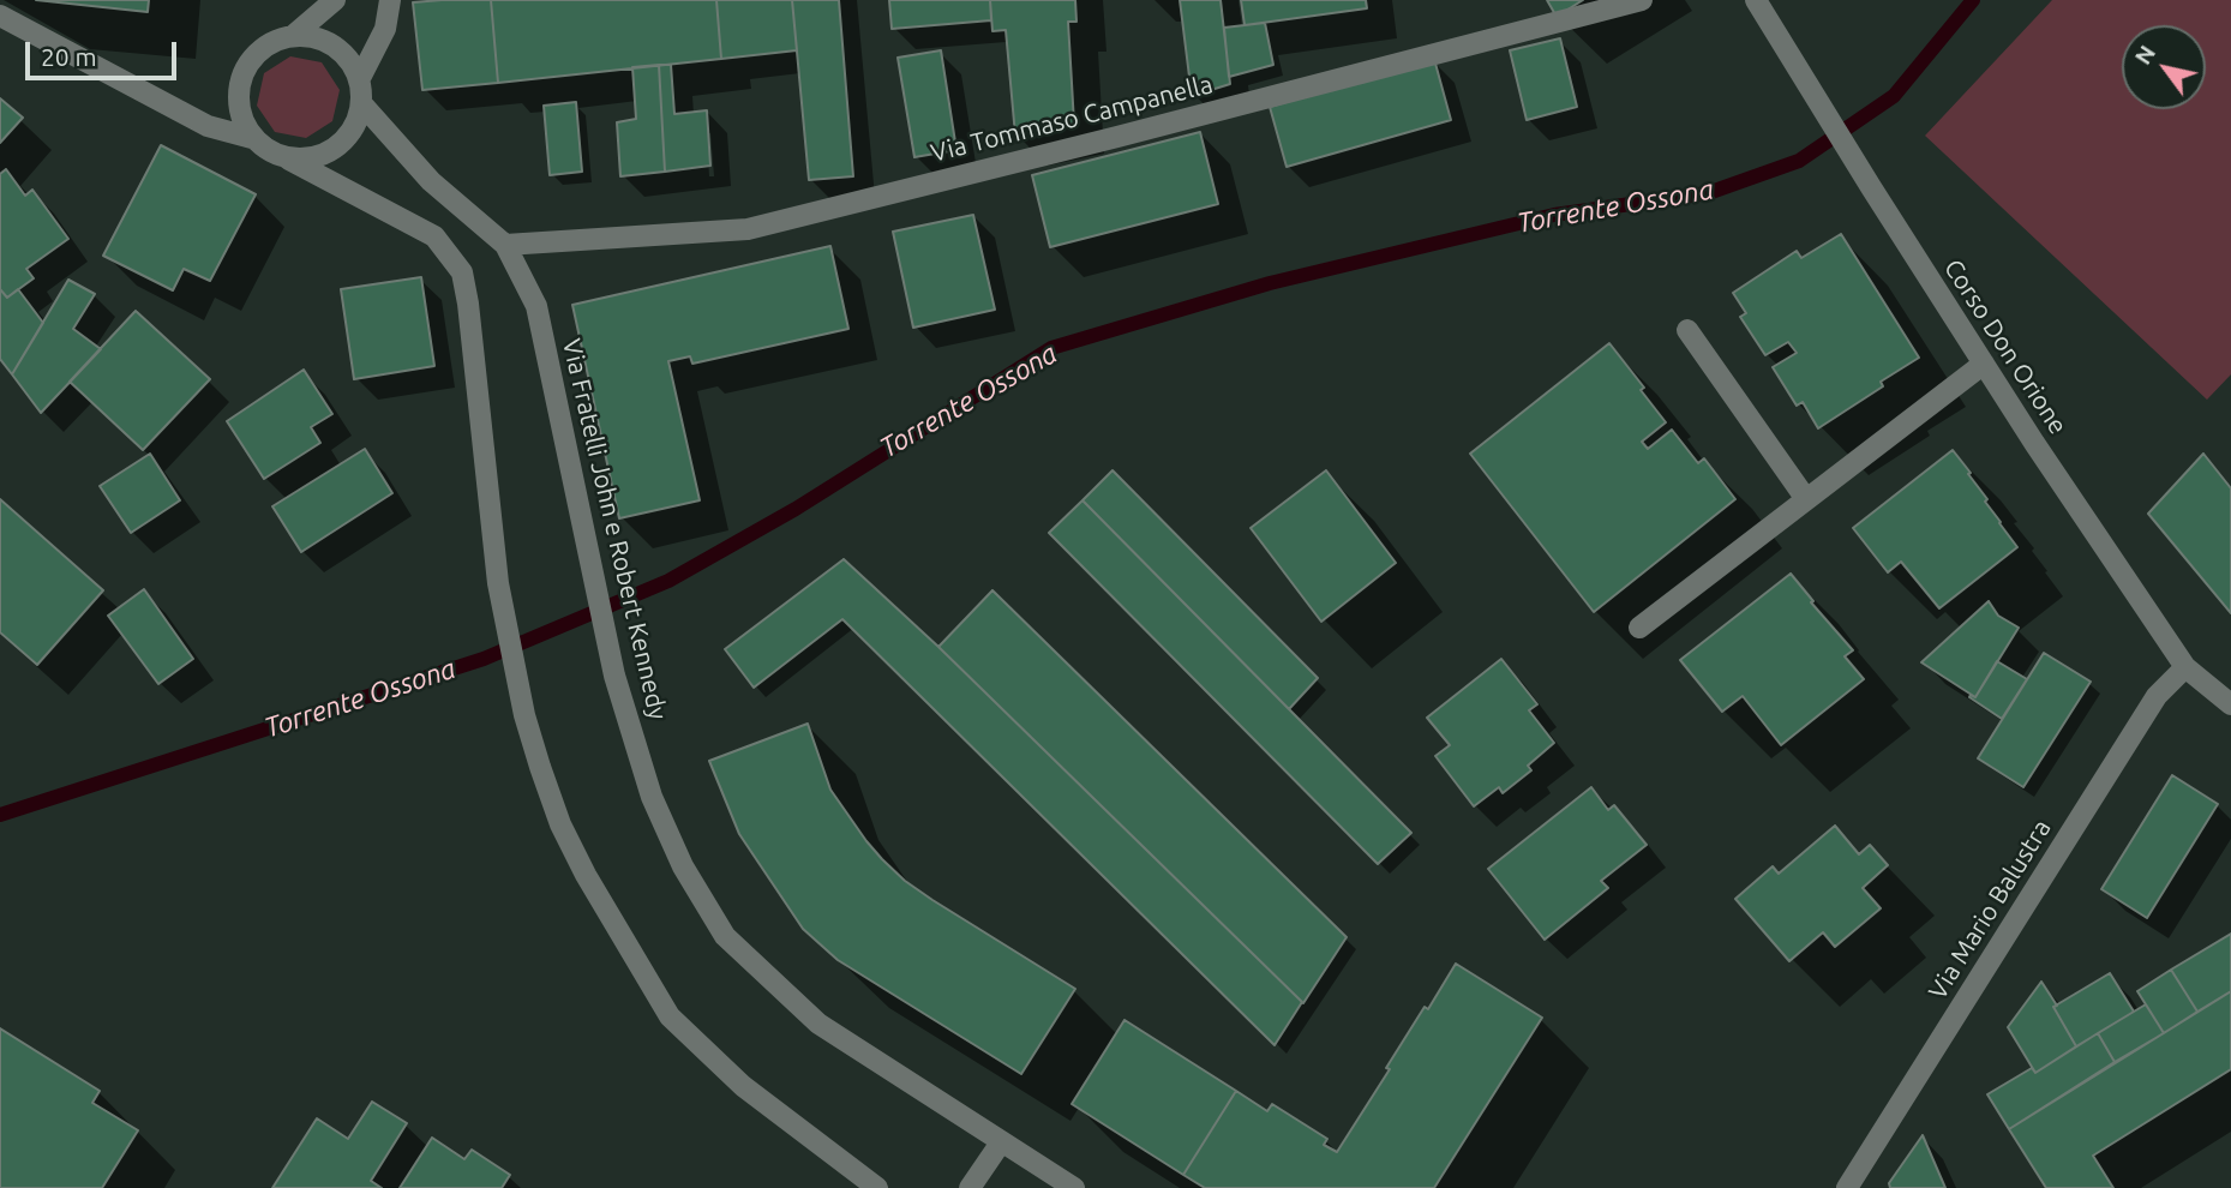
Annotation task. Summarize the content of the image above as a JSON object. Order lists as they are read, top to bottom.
{
  "streets": {
    "street": [
      "Via Tommaso Campanella",
      "Corso Don Orione",
      "Via Fratelli John e Robert Kennedy",
      "Via Mario Balustra"
    ]
  },
  "crossings": [
    ["Via Tommaso Campanella", "Via Fratelli John e Robert Kennedy"],
    ["Corso Don Orione", "Via Mario Balustra"]
  ],
  "water": ["Torrente Ossona"],
  "scale_bar": "20 m",
  "north": "top left"
}
